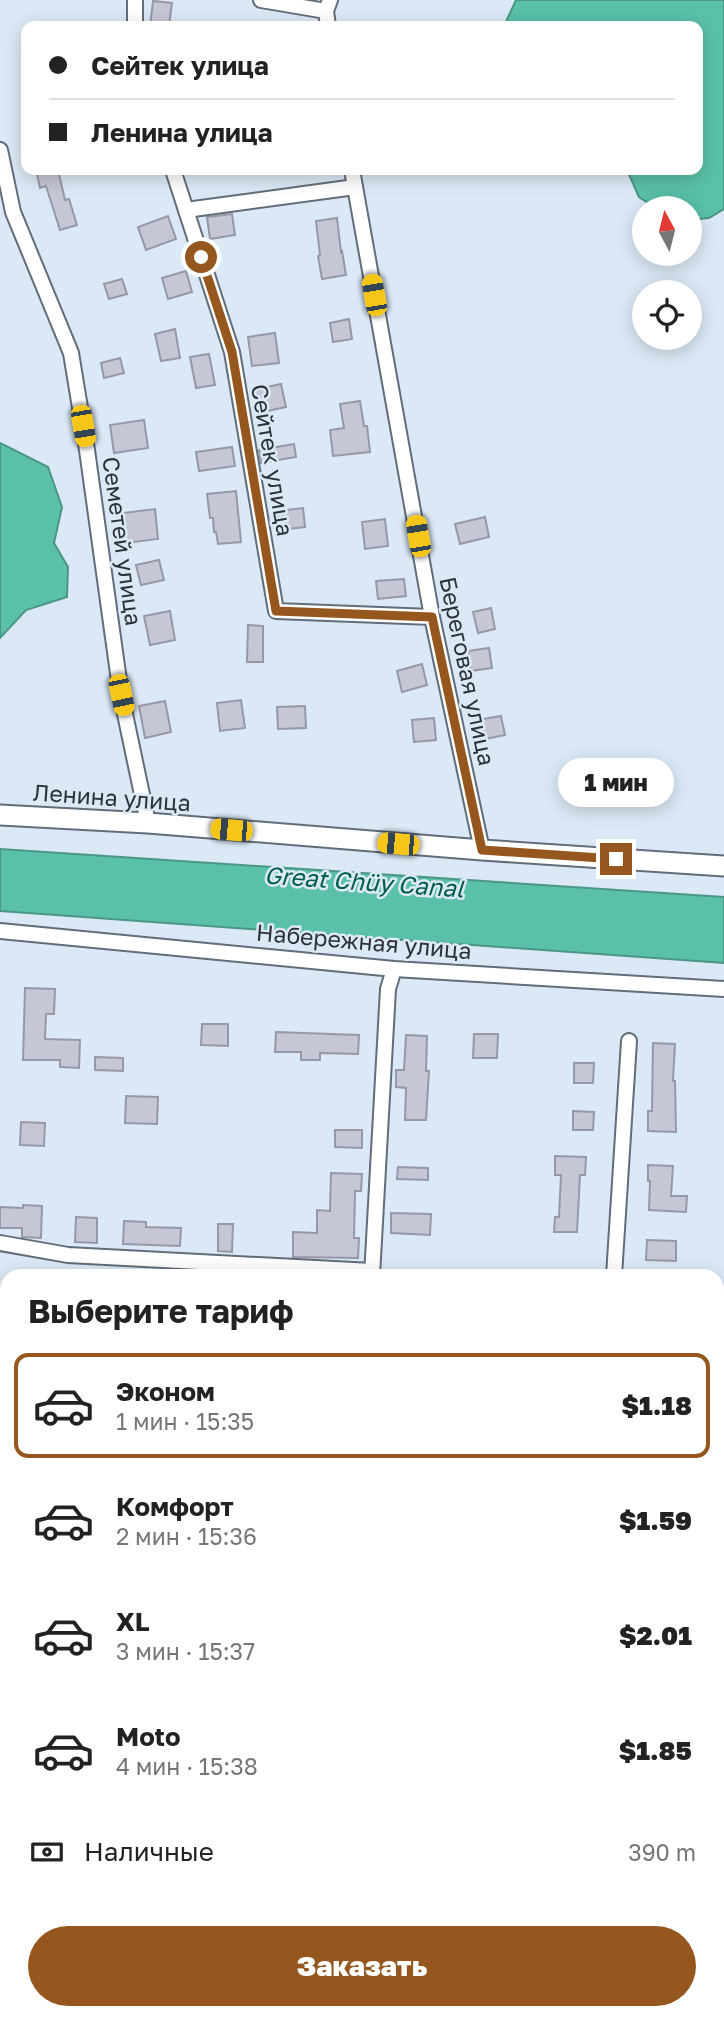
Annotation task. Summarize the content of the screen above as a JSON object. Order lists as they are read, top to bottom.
{
  "streets": {
    "street": [
      "Сейтек улица",
      "Семетей улица",
      "Береговая улица",
      "Ленина улица",
      "Набережная улица"
    ]
  },
  "crossings": [
    ["Сейтек улица", "Береговая улица"],
    ["Семетей улица", "Ленина улица"],
    ["Береговая улица", "Ленина улица"]
  ],
  "water": ["Great Chüy Canal"],
  "north": "top",
  "page": {
    "banner": ["Сейтек улица", "Ленина улица"],
    "bubble": "1 мин",
    "heading": "Выберите тариф",
    "list": [
      {
        "name": "Эконом",
        "note": "1 мин · 15:35",
        "value": "$1.18"
      },
      {
        "name": "Комфорт",
        "note": "2 мин · 15:36",
        "value": "$1.59"
      },
      {
        "name": "XL",
        "note": "3 мин · 15:37",
        "value": "$2.01"
      },
      {
        "name": "Moto",
        "note": "4 мин · 15:38",
        "value": "$1.85"
      }
    ],
    "pay": ["Наличные", "390 m"],
    "buttons": "Заказать"
  }
}
